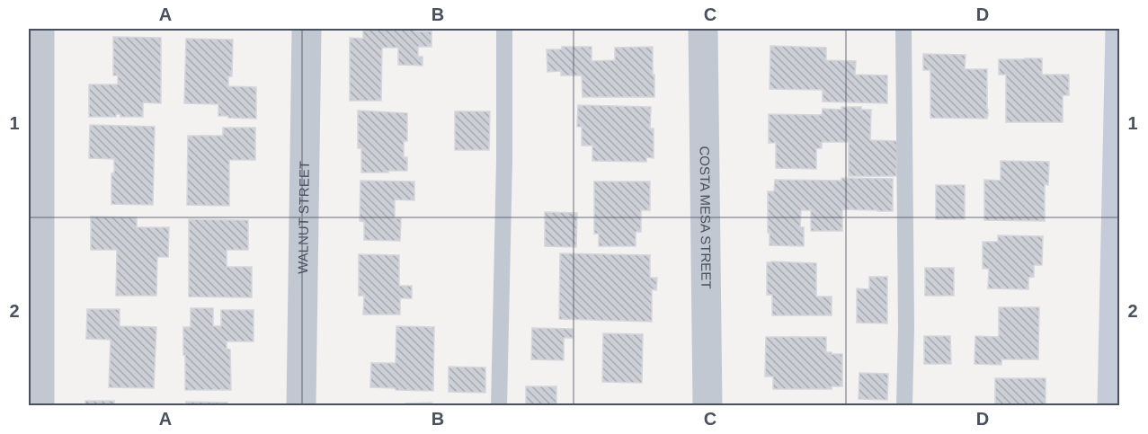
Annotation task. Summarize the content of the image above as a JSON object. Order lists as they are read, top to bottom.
{
  "streets": {
    "street": ["WALNUT STREET", "COSTA MESA STREET"]
  },
  "grid": {
    "columns": [
      "A",
      "B",
      "C",
      "D"
    ],
    "rows": ["1", "2"]
  }
}
